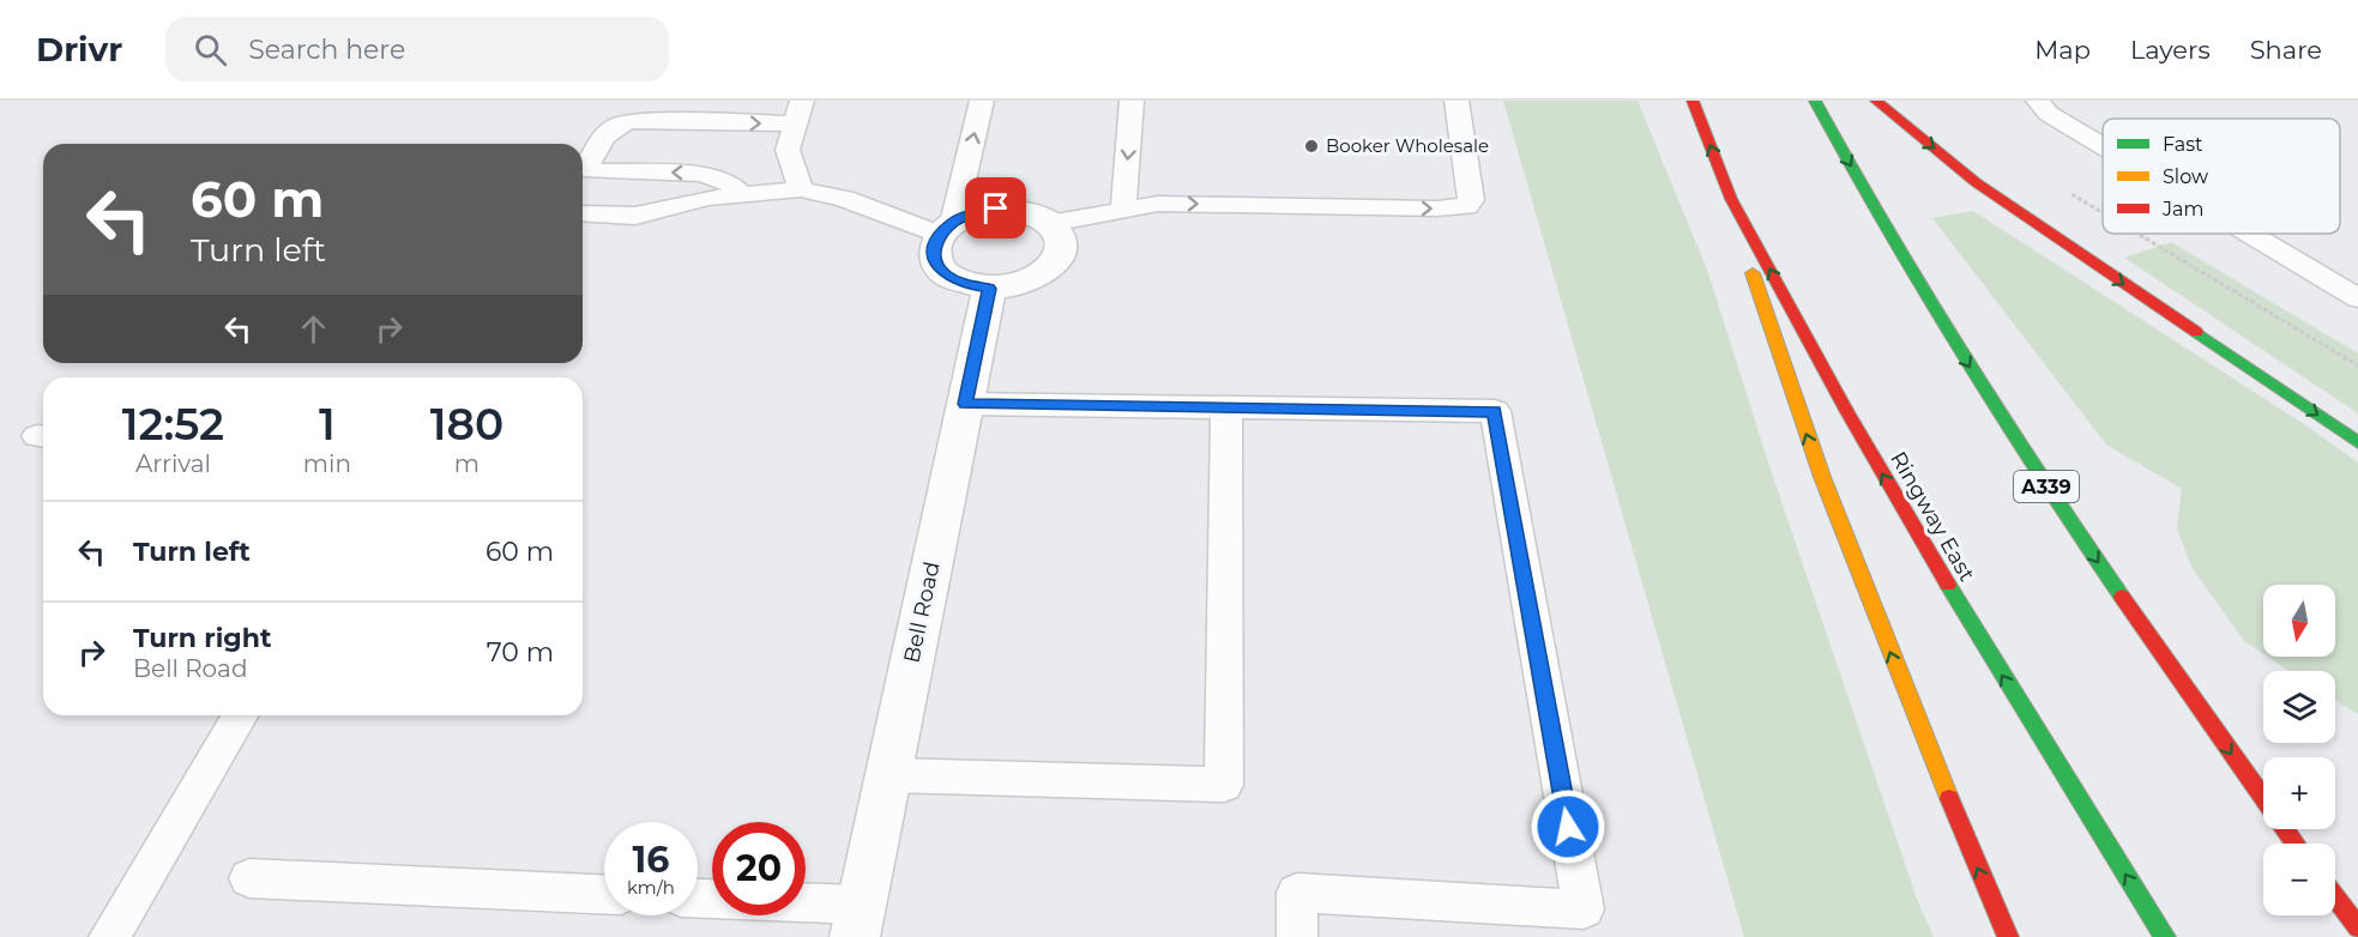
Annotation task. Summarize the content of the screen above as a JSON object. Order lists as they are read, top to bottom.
{
  "streets": {
    "highway": ["A339", "Ringway East"],
    "street": ["Bell Road"]
  },
  "places": ["Booker Wholesale"],
  "legend": ["Fast", "Slow", "Jam"],
  "north": "bottom",
  "page": {
    "header": "Drivr",
    "search": "Search here",
    "nav": ["Map", "Layers", "Share"],
    "turn": ["60 m", "Turn left"],
    "eta": [
      "12:52",
      "Arrival",
      "1",
      "min",
      "180",
      "m"
    ],
    "list": [
      {
        "name": "Turn left",
        "value": "60 m"
      },
      {
        "name": "Turn right",
        "note": "Bell Road",
        "value": "70 m"
      }
    ],
    "map_buttons": ["+", "−"],
    "speed": "16 km/h",
    "limit": "20"
  }
}
